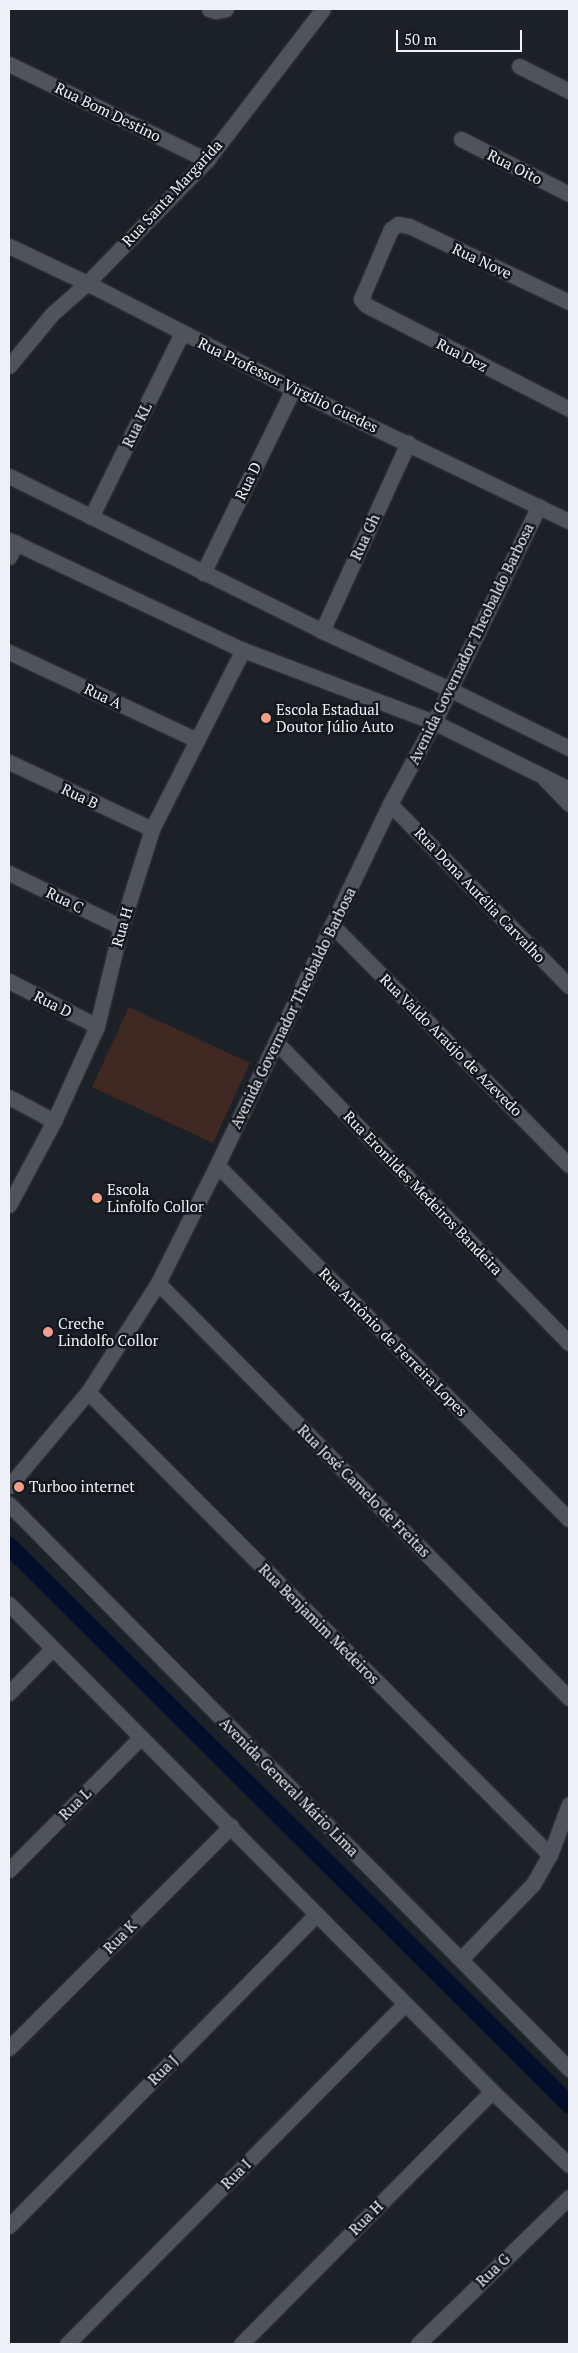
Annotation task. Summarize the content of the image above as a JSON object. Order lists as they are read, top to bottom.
{
  "streets": {
    "street": [
      "Rua Bom Destino",
      "Rua Oito",
      "Rua Santa Margarida",
      "Rua Nove",
      "Rua Dez",
      "Rua Professor Virgílio Guedes",
      "Rua KL",
      "Rua D",
      "Rua Gh",
      "Avenida Governador Theobaldo Barbosa",
      "Rua A",
      "Rua B",
      "Rua Dona Aurélia Carvalho",
      "Rua C",
      "Rua H",
      "Rua Valdo Araújo de Azevedo",
      "Rua Eronildes Medeiros Bandeira",
      "Rua Antônio de Ferreira Lopes",
      "Rua José Camelo de Freitas",
      "Rua Benjamim Medeiros",
      "Avenida General Mário Lima",
      "Rua L",
      "Rua K",
      "Rua J",
      "Rua I",
      "Rua G"
    ]
  },
  "crossings": [
    ["Rua Bom Destino", "Rua Santa Margarida"],
    ["Rua Santa Margarida", "Rua Professor Virgílio Guedes"],
    ["Rua Nove", "Rua Dez"],
    ["Rua Professor Virgílio Guedes", "Rua KL"],
    ["Rua Professor Virgílio Guedes", "Rua D"],
    ["Rua Professor Virgílio Guedes", "Rua Gh"],
    ["Rua Professor Virgílio Guedes", "Avenida Governador Theobaldo Barbosa"],
    ["Rua D", "Rua H"],
    ["Avenida Governador Theobaldo Barbosa", "Rua Dona Aurélia Carvalho"],
    ["Avenida Governador Theobaldo Barbosa", "Rua Valdo Araújo de Azevedo"],
    ["Avenida Governador Theobaldo Barbosa", "Rua Eronildes Medeiros Bandeira"],
    ["Avenida Governador Theobaldo Barbosa", "Rua Antônio de Ferreira Lopes"],
    ["Avenida Governador Theobaldo Barbosa", "Rua José Camelo de Freitas"],
    ["Avenida Governador Theobaldo Barbosa", "Rua Benjamim Medeiros"],
    ["Rua A", "Rua H"],
    ["Rua B", "Rua H"],
    ["Rua C", "Rua H"]
  ],
  "places": [
    "Escola Estadual Doutor Júlio Auto",
    "Escola Linfolfo Collor",
    "Creche Lindolfo Collor",
    "Turboo internet"
  ],
  "scale_bar": "50 m"
}
